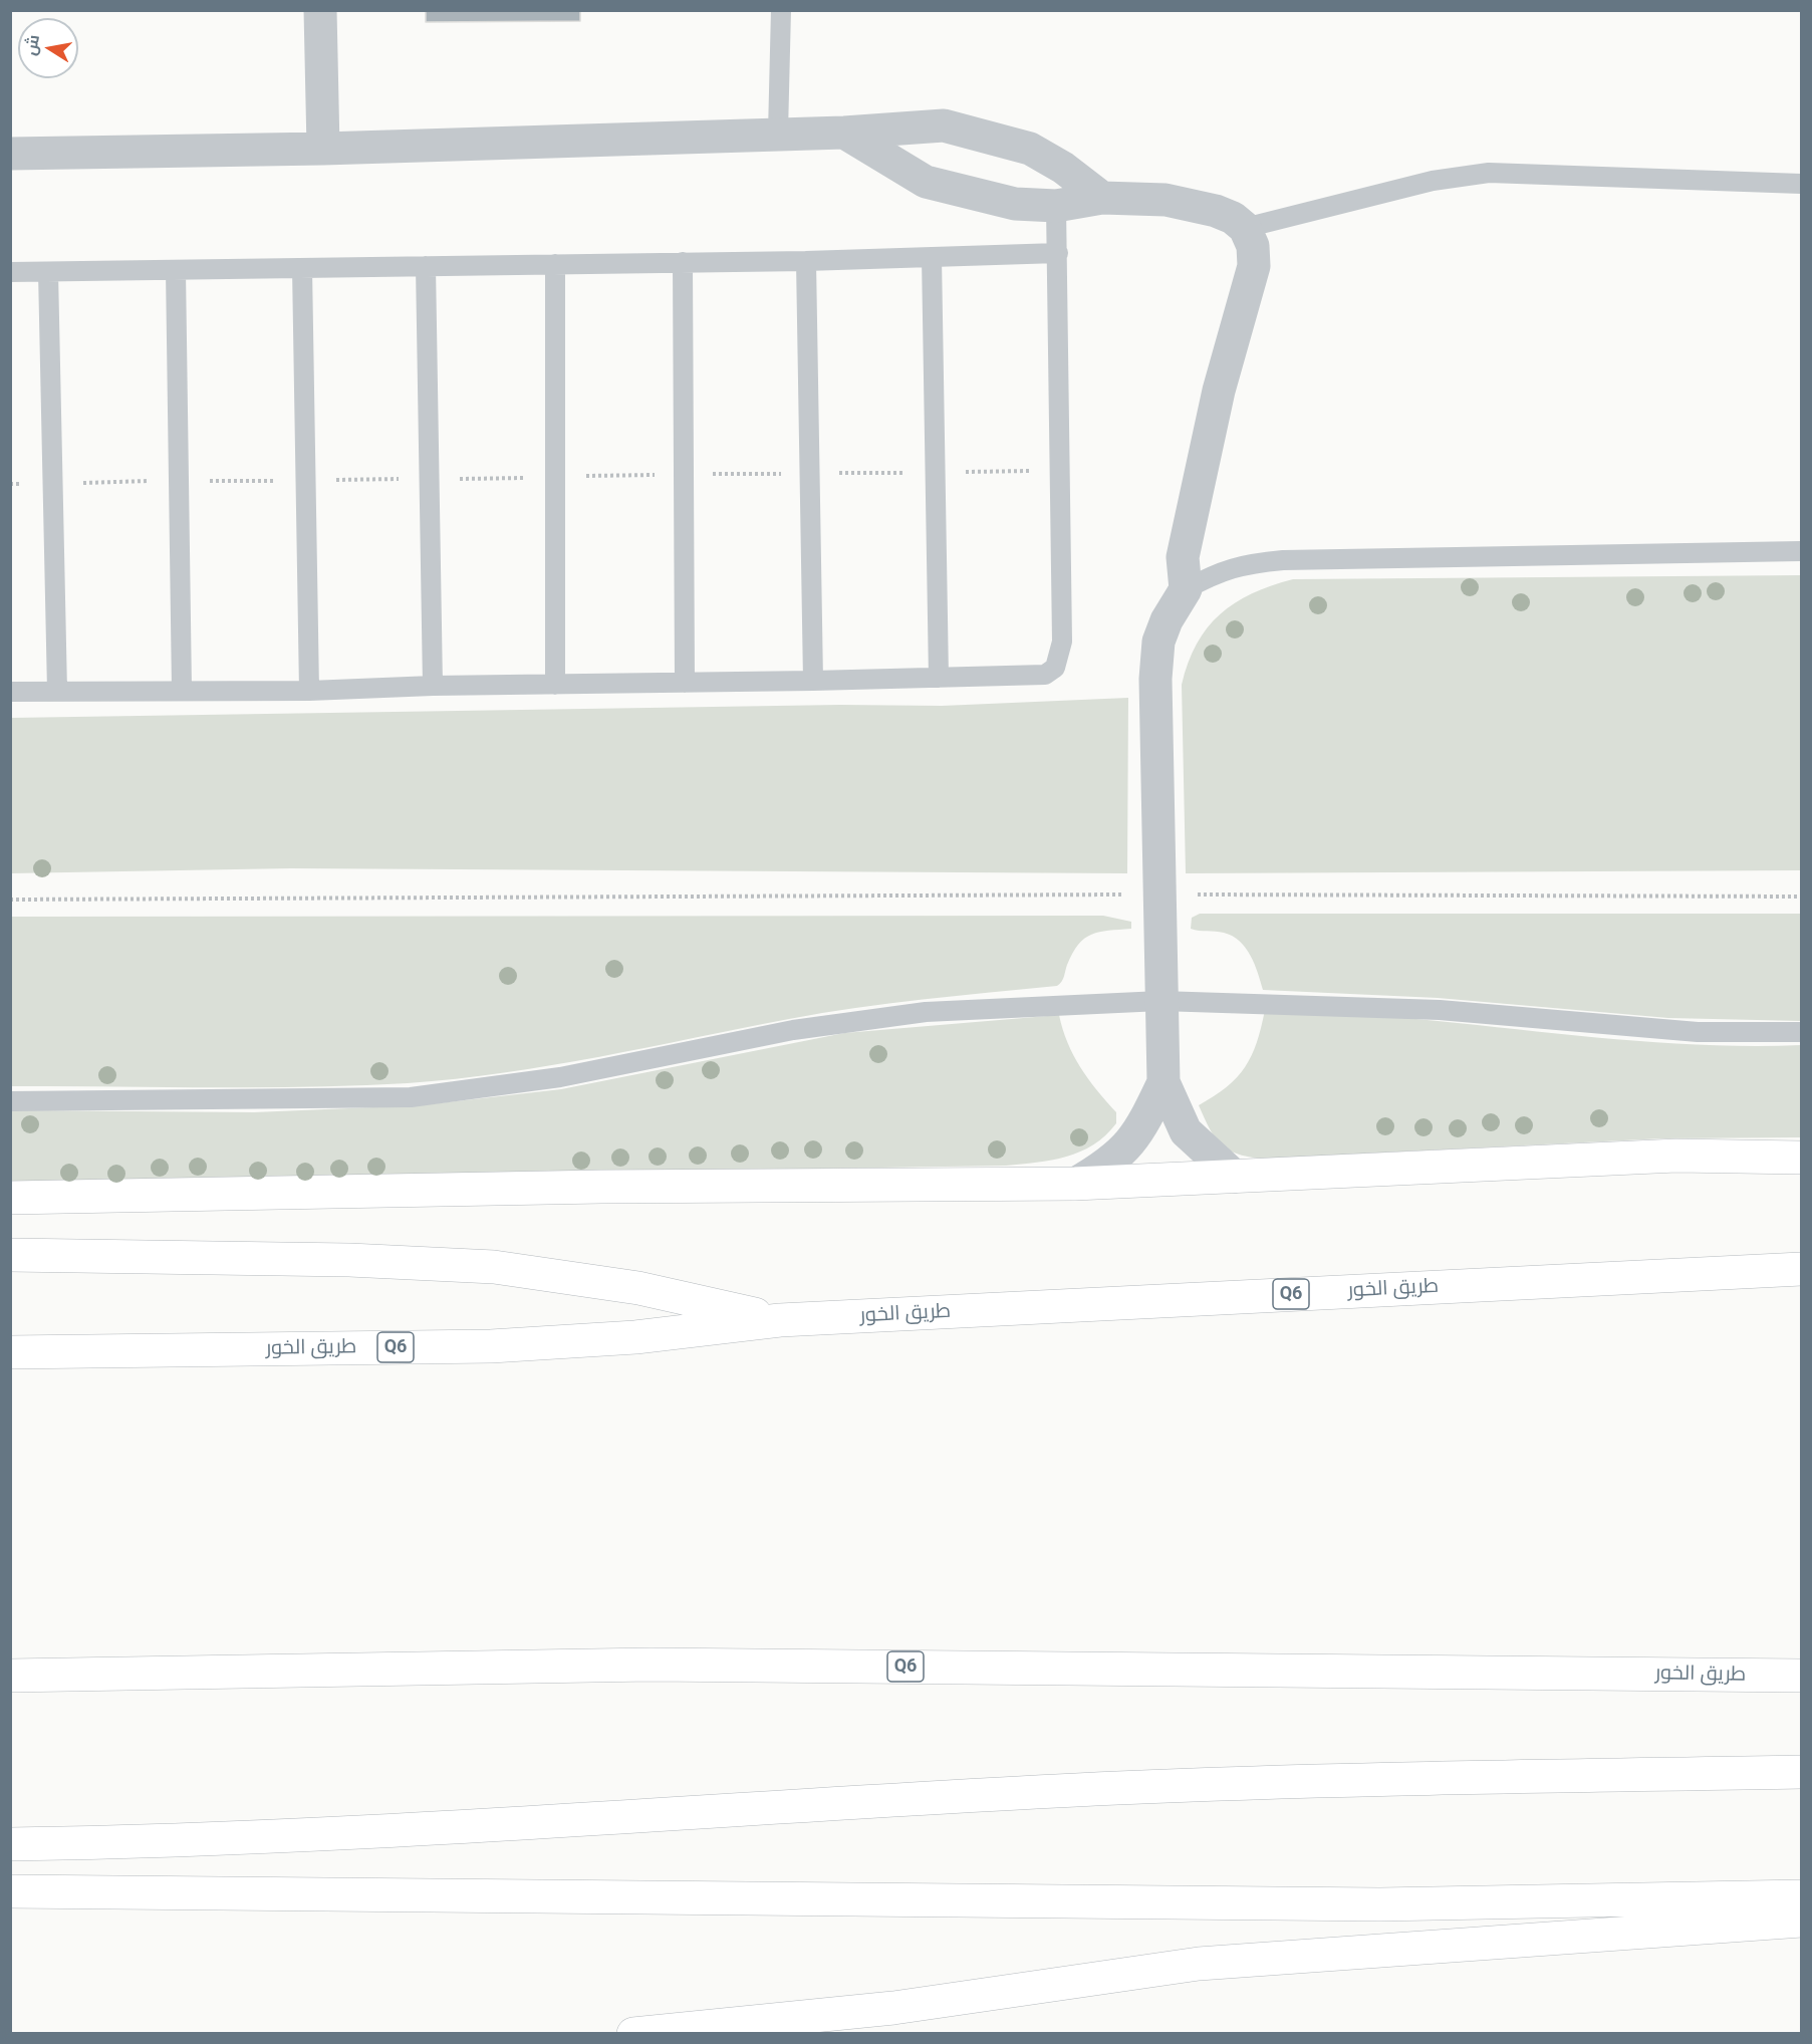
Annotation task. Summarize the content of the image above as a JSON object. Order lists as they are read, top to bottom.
{
  "streets": {
    "highway": ["طريق الخور", "Q6"]
  },
  "north": "left"
}
